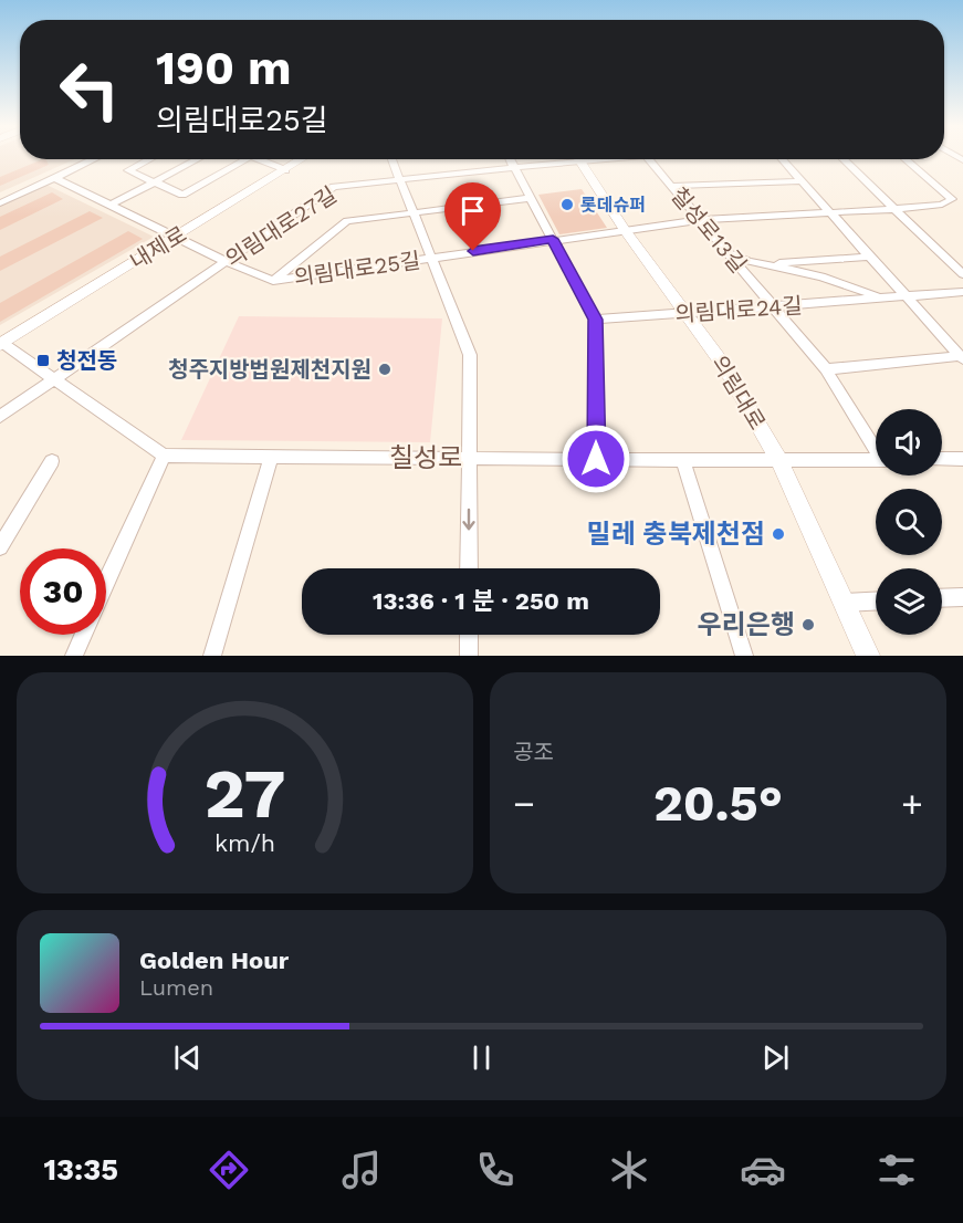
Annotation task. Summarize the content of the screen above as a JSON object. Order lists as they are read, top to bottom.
{
  "streets": {
    "street": [
      "의림대로27길",
      "칠성로13길",
      "내제로",
      "의림대로25길",
      "의림대로24길",
      "의림대로",
      "칠성로"
    ]
  },
  "crossings": [
    ["의림대로27길", "의림대로25길"],
    ["칠성로13길", "의림대로25길"],
    ["칠성로13길", "의림대로24길"],
    ["내제로", "의림대로25길"],
    ["의림대로25길", "의림대로"],
    ["의림대로24길", "의림대로"],
    ["의림대로", "칠성로"]
  ],
  "places": {
    "other": [
      "롯데슈퍼",
      "청주지방법원제천지원",
      "밀레 충북제천점",
      "우리은행"
    ],
    "transit": ["청전동"]
  },
  "page": {
    "turn": ["190 m", "의림대로25길"],
    "limit": "30",
    "trip": "13:36 · 1 분 · 250 m",
    "tile": "공조",
    "heat": ["−", "20.5°", "+"],
    "song": ["Golden Hour", "Lumen"],
    "tabs": "13:35",
    "gauge": ["27", "km/h"]
  }
}
